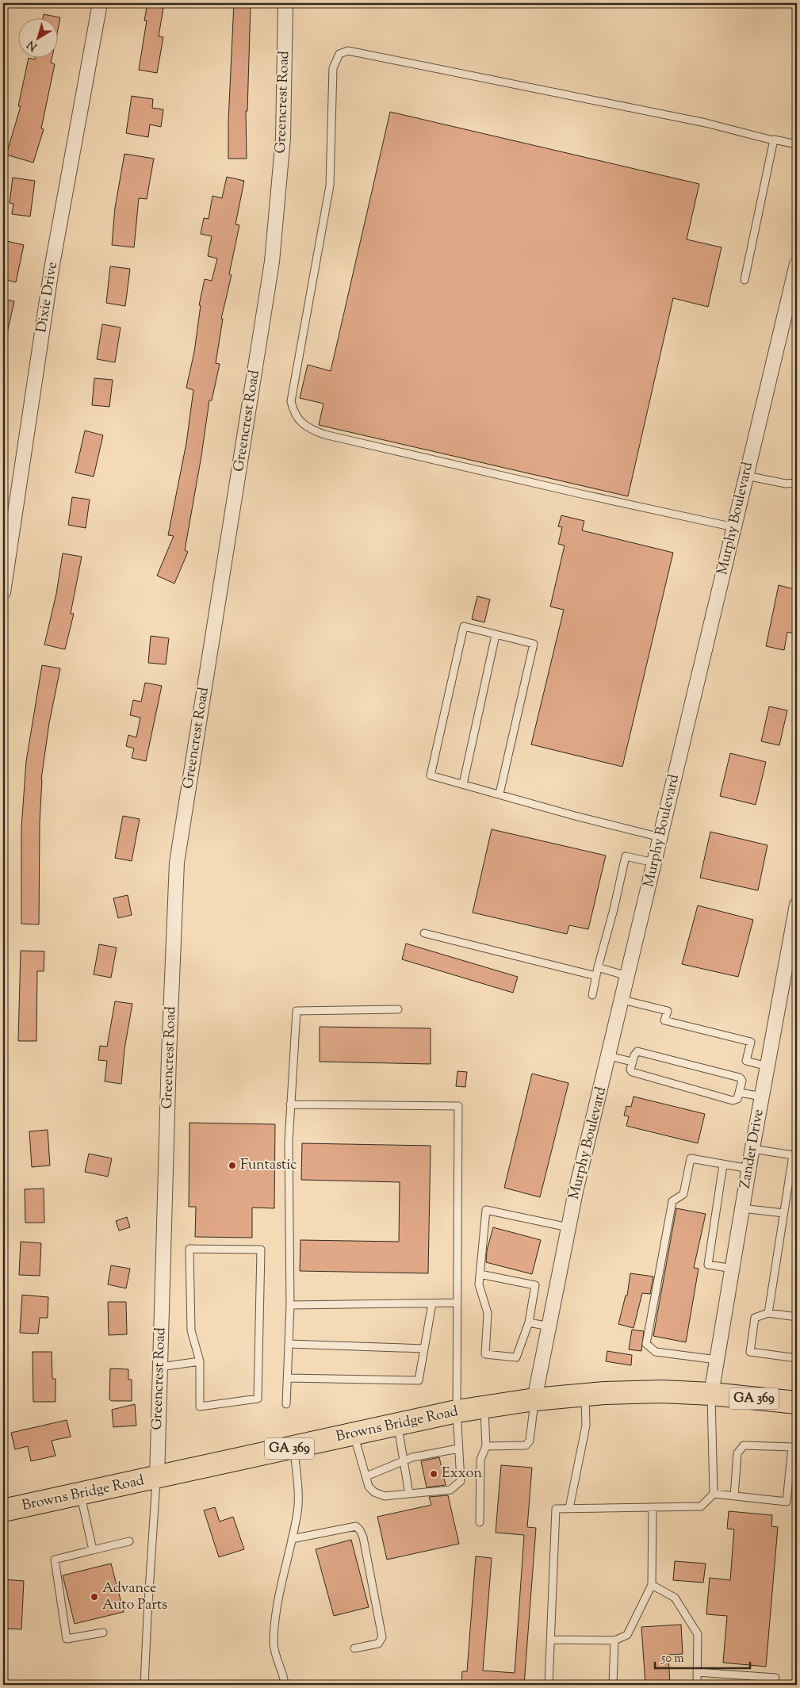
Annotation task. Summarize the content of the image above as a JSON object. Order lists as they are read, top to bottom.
{
  "streets": {
    "main road": ["GA 369", "Browns Bridge Road"],
    "street": [
      "Greencrest Road",
      "Dixie Drive",
      "Murphy Boulevard",
      "Zander Drive"
    ]
  },
  "crossings": [
    ["Greencrest Road", "Browns Bridge Road"],
    ["Murphy Boulevard", "Browns Bridge Road"],
    ["Zander Drive", "Browns Bridge Road"]
  ],
  "places": ["Funtastic", "Exxon", "Advance Auto Parts"],
  "scale_bar": "50 m",
  "north": "bottom left"
}
